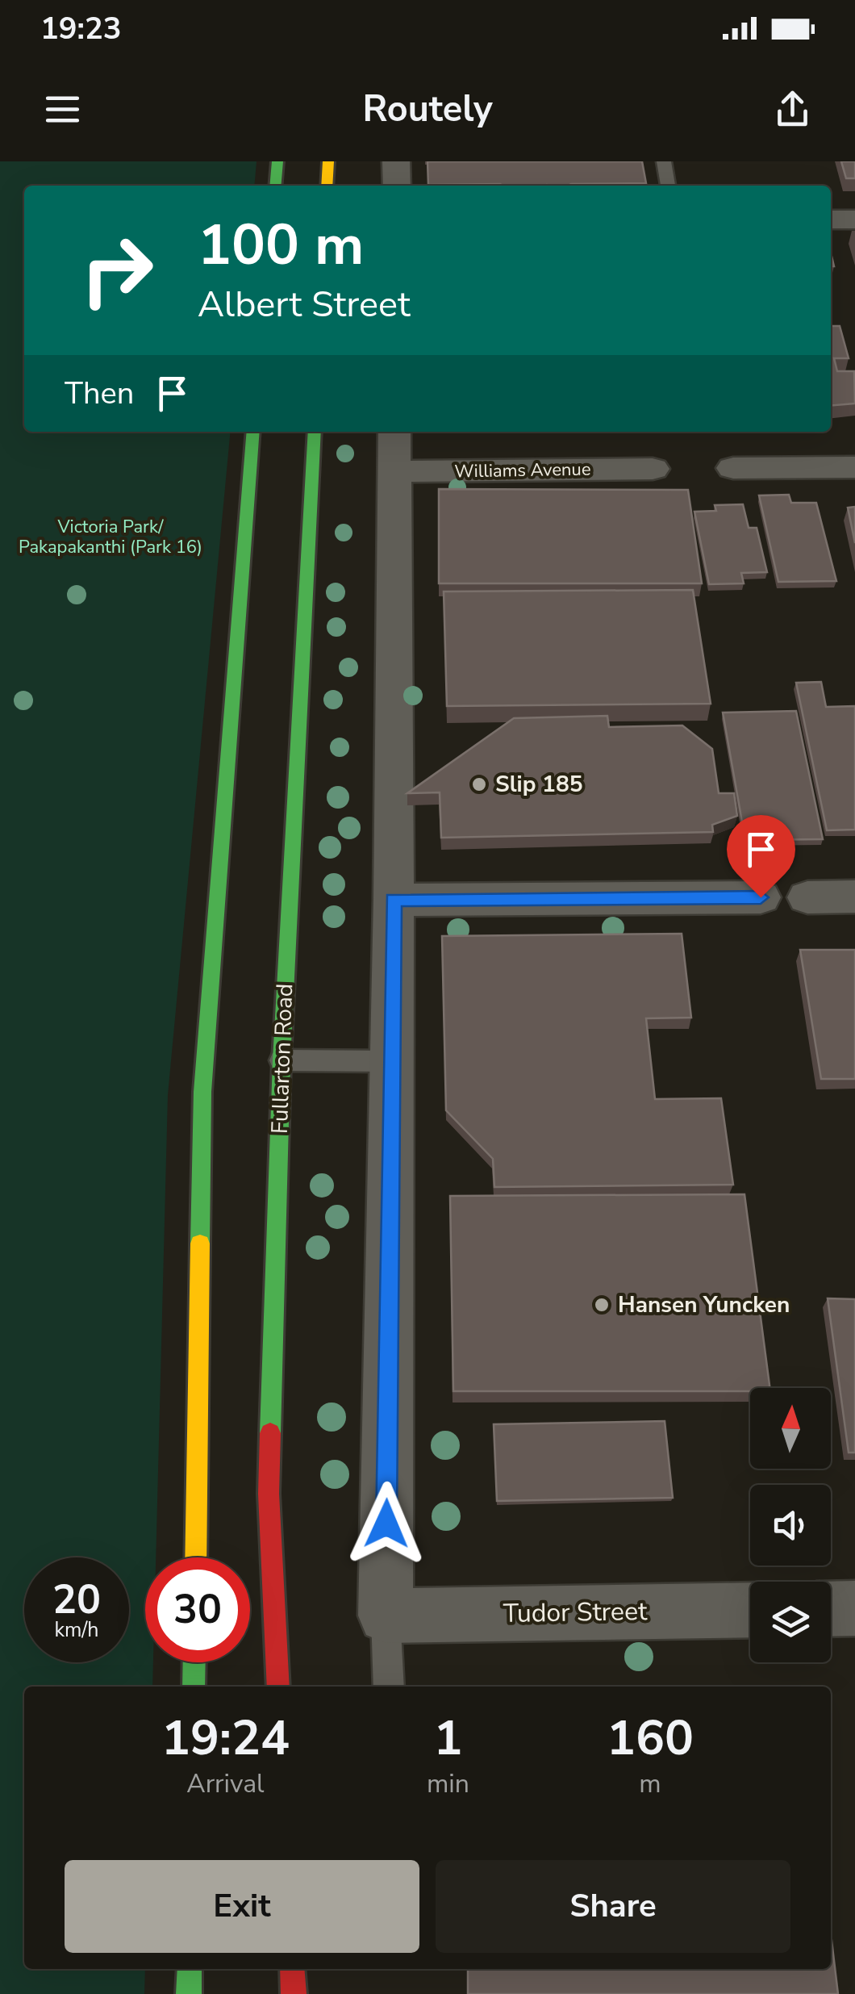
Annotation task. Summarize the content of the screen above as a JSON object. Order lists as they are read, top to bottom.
{
  "streets": {
    "highway": ["Fullarton Road"],
    "street": ["Williams Avenue", "Tudor Street"]
  },
  "parks": ["Victoria Park/ Pakapakanthi (Park 16)"],
  "places": ["Slip 185", "Hansen Yuncken"],
  "north": "top",
  "page": {
    "status": "19:23",
    "header": "Routely",
    "turn": ["100 m", "Albert Street"],
    "then": "Then",
    "speed": "20 km/h",
    "limit": "30",
    "eta": [
      "19:24",
      "Arrival",
      "1",
      "min",
      "160",
      "m"
    ],
    "buttons": ["Exit", "Share"]
  }
}
